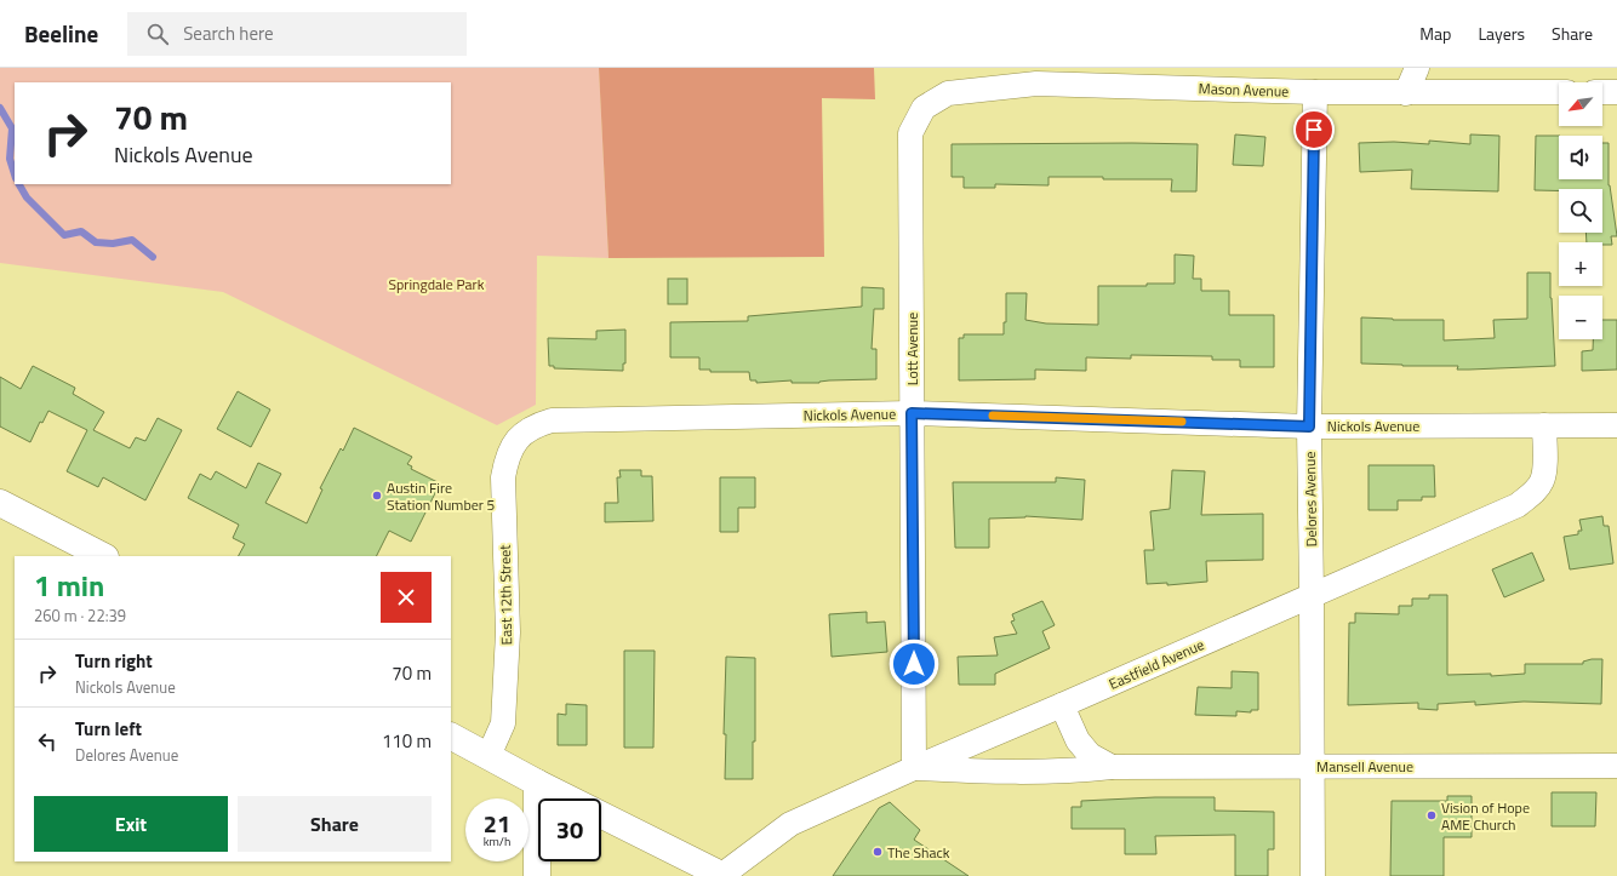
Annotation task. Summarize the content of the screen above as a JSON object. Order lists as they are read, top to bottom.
{
  "streets": {
    "street": [
      "Mason Avenue",
      "Lott Avenue",
      "Nickols Avenue",
      "Delores Avenue",
      "East 12th Street",
      "Eastfield Avenue",
      "Mansell Avenue"
    ]
  },
  "crossings": [
    ["Mason Avenue", "Lott Avenue"],
    ["Mason Avenue", "Delores Avenue"],
    ["Lott Avenue", "Nickols Avenue"],
    ["Lott Avenue", "Eastfield Avenue"],
    ["Lott Avenue", "Mansell Avenue"],
    ["Nickols Avenue", "Delores Avenue"],
    ["Nickols Avenue", "East 12th Street"],
    ["Nickols Avenue", "Eastfield Avenue"],
    ["Delores Avenue", "Eastfield Avenue"],
    ["Delores Avenue", "Mansell Avenue"],
    ["Eastfield Avenue", "Mansell Avenue"]
  ],
  "parks": ["Springdale Park"],
  "places": ["Austin Fire Station Number 5", "Vision of Hope AME Church", "The Shack"],
  "north": "bottom left",
  "page": {
    "header": "Beeline",
    "search": "Search here",
    "nav": ["Map", "Layers", "Share"],
    "map_buttons": ["+", "−"],
    "turn": ["70 m", "Nickols Avenue"],
    "heading": ["1 min", "260 m · 22:39"],
    "list": [
      {
        "name": "Turn right",
        "note": "Nickols Avenue",
        "value": "70 m"
      },
      {
        "name": "Turn left",
        "note": "Delores Avenue",
        "value": "110 m"
      }
    ],
    "buttons": ["Exit", "Share"],
    "speed": "21 km/h",
    "limit": "30"
  }
}
